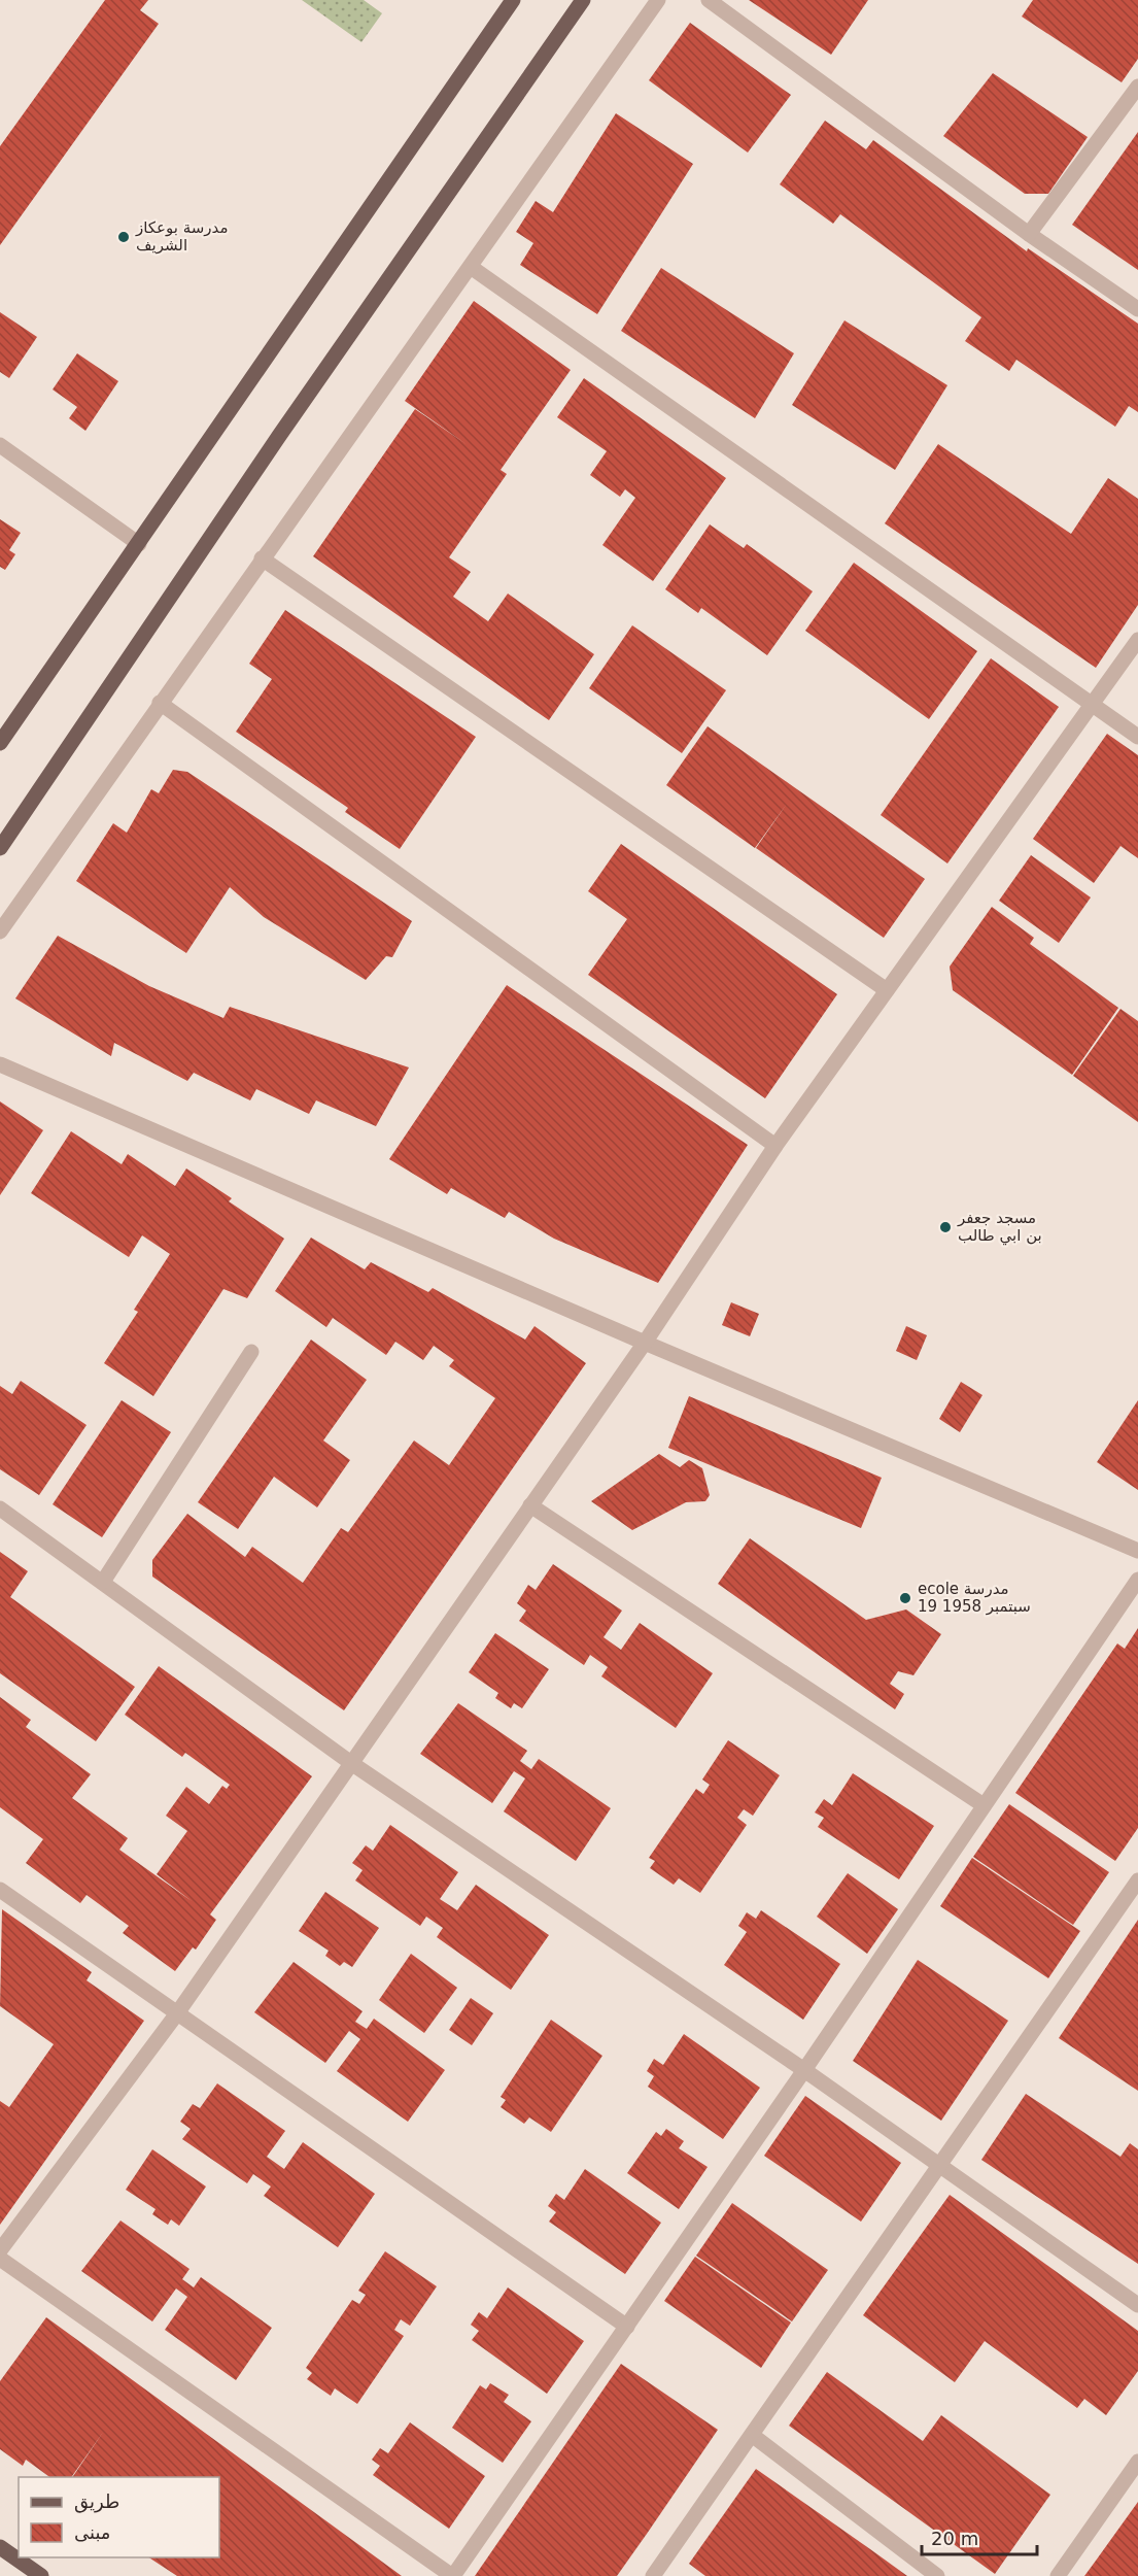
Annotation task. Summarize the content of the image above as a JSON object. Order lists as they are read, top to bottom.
{
  "places": ["مدرسة بوعكاز الشريف", "مسجد جعفر بن ابي طالب", "ecole مدرسة 19 سبتمبر 1958"],
  "legend": ["طريق", "مبنى"],
  "scale_bar": "20 m"
}
